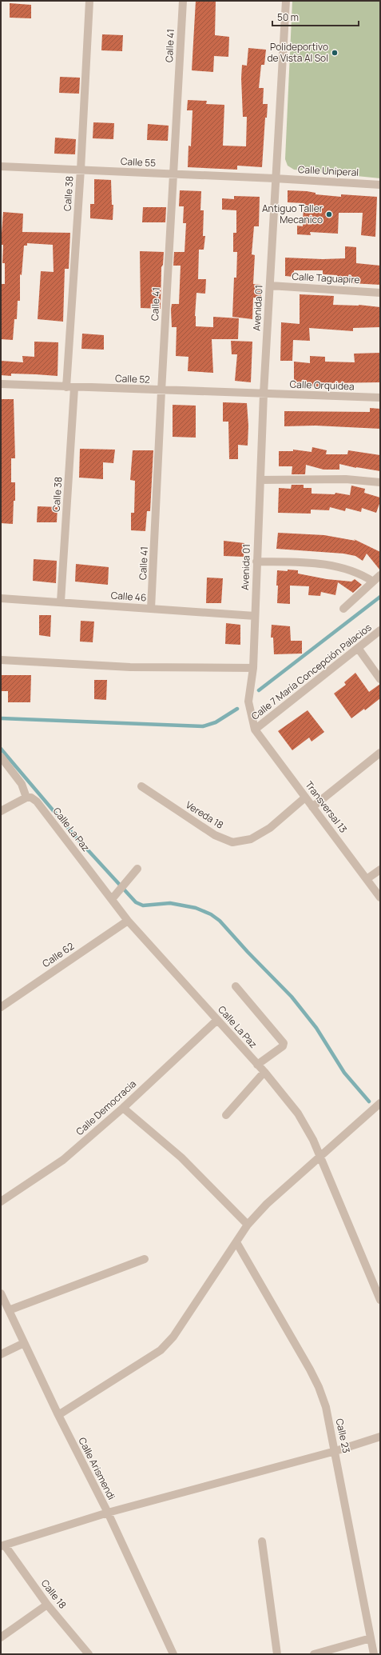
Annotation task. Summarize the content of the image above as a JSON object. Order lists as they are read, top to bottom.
{
  "streets": {
    "street": [
      "Calle 41",
      "Calle 55",
      "Calle Uniperal",
      "Calle 38",
      "Calle Taguapire",
      "Avenida 01",
      "Calle 52",
      "Calle Orquidea",
      "Calle 46",
      "Calle 7 María Concepción Palacios",
      "Transversal 13",
      "Vereda 18",
      "Calle La Paz",
      "Calle 62",
      "Calle Democracia",
      "Calle 23",
      "Calle Arismendi",
      "Calle 18"
    ]
  },
  "crossings": [
    ["Calle 41", "Calle 55"],
    ["Calle 41", "Calle 52"],
    ["Calle 41", "Calle 46"],
    ["Calle 55", "Calle Uniperal"],
    ["Calle 55", "Calle 38"],
    ["Calle 55", "Avenida 01"],
    ["Calle Uniperal", "Avenida 01"],
    ["Calle 38", "Calle 52"],
    ["Calle 38", "Calle 46"],
    ["Calle Taguapire", "Avenida 01"],
    ["Avenida 01", "Calle 52"],
    ["Avenida 01", "Calle Orquidea"],
    ["Avenida 01", "Calle 46"],
    ["Avenida 01", "Calle 7 María Concepción Palacios"],
    ["Avenida 01", "Transversal 13"],
    ["Calle 52", "Calle Orquidea"],
    ["Calle 7 María Concepción Palacios", "Transversal 13"],
    ["Transversal 13", "Vereda 18"],
    ["Calle La Paz", "Calle 62"],
    ["Calle La Paz", "Calle Democracia"]
  ],
  "places": ["Polideportivo de Vista Al Sol", "Antiguo Taller Mecanico"],
  "scale_bar": "50 m"
}
